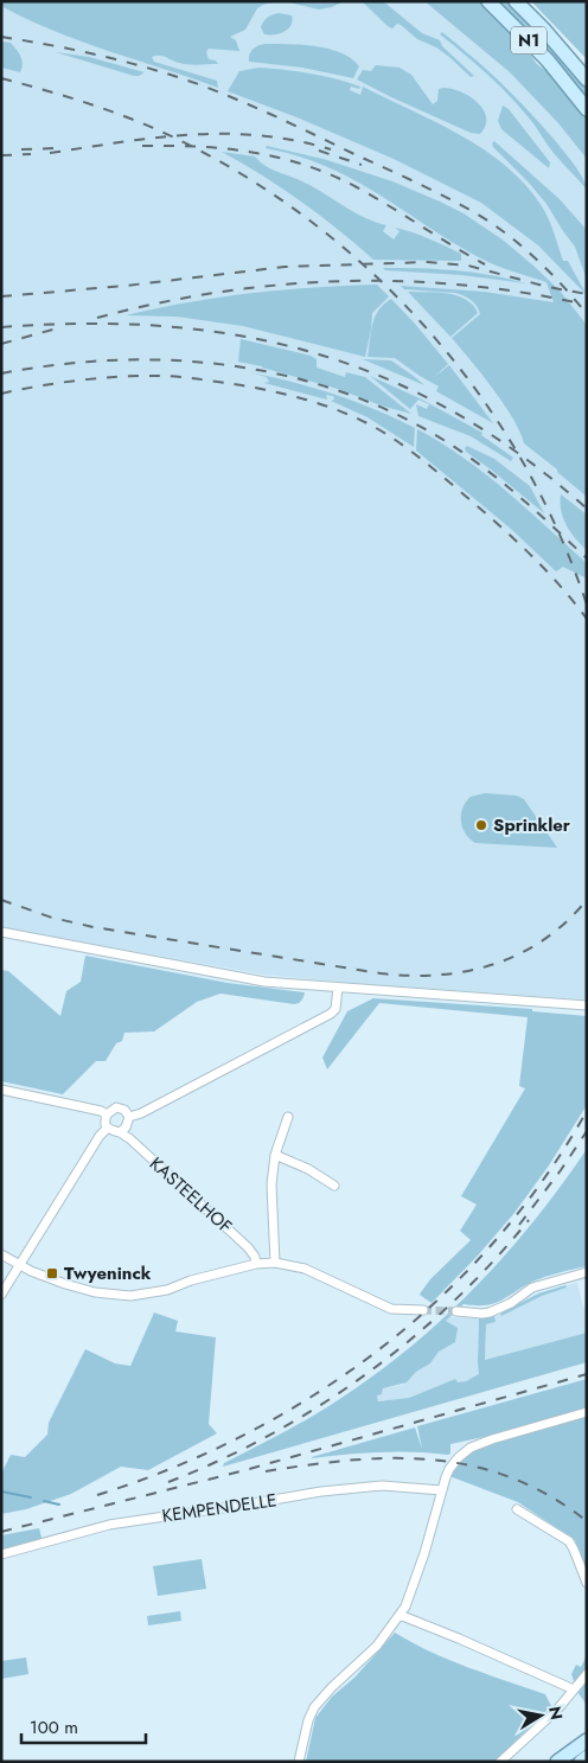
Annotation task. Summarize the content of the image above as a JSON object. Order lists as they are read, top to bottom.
{
  "streets": {
    "main road": ["N1"],
    "street": ["KASTEELHOF", "KEMPENDELLE"]
  },
  "places": {
    "other": ["Sprinkler"],
    "transit": ["Twyeninck"]
  },
  "scale_bar": "100 m",
  "north": "right"
}
